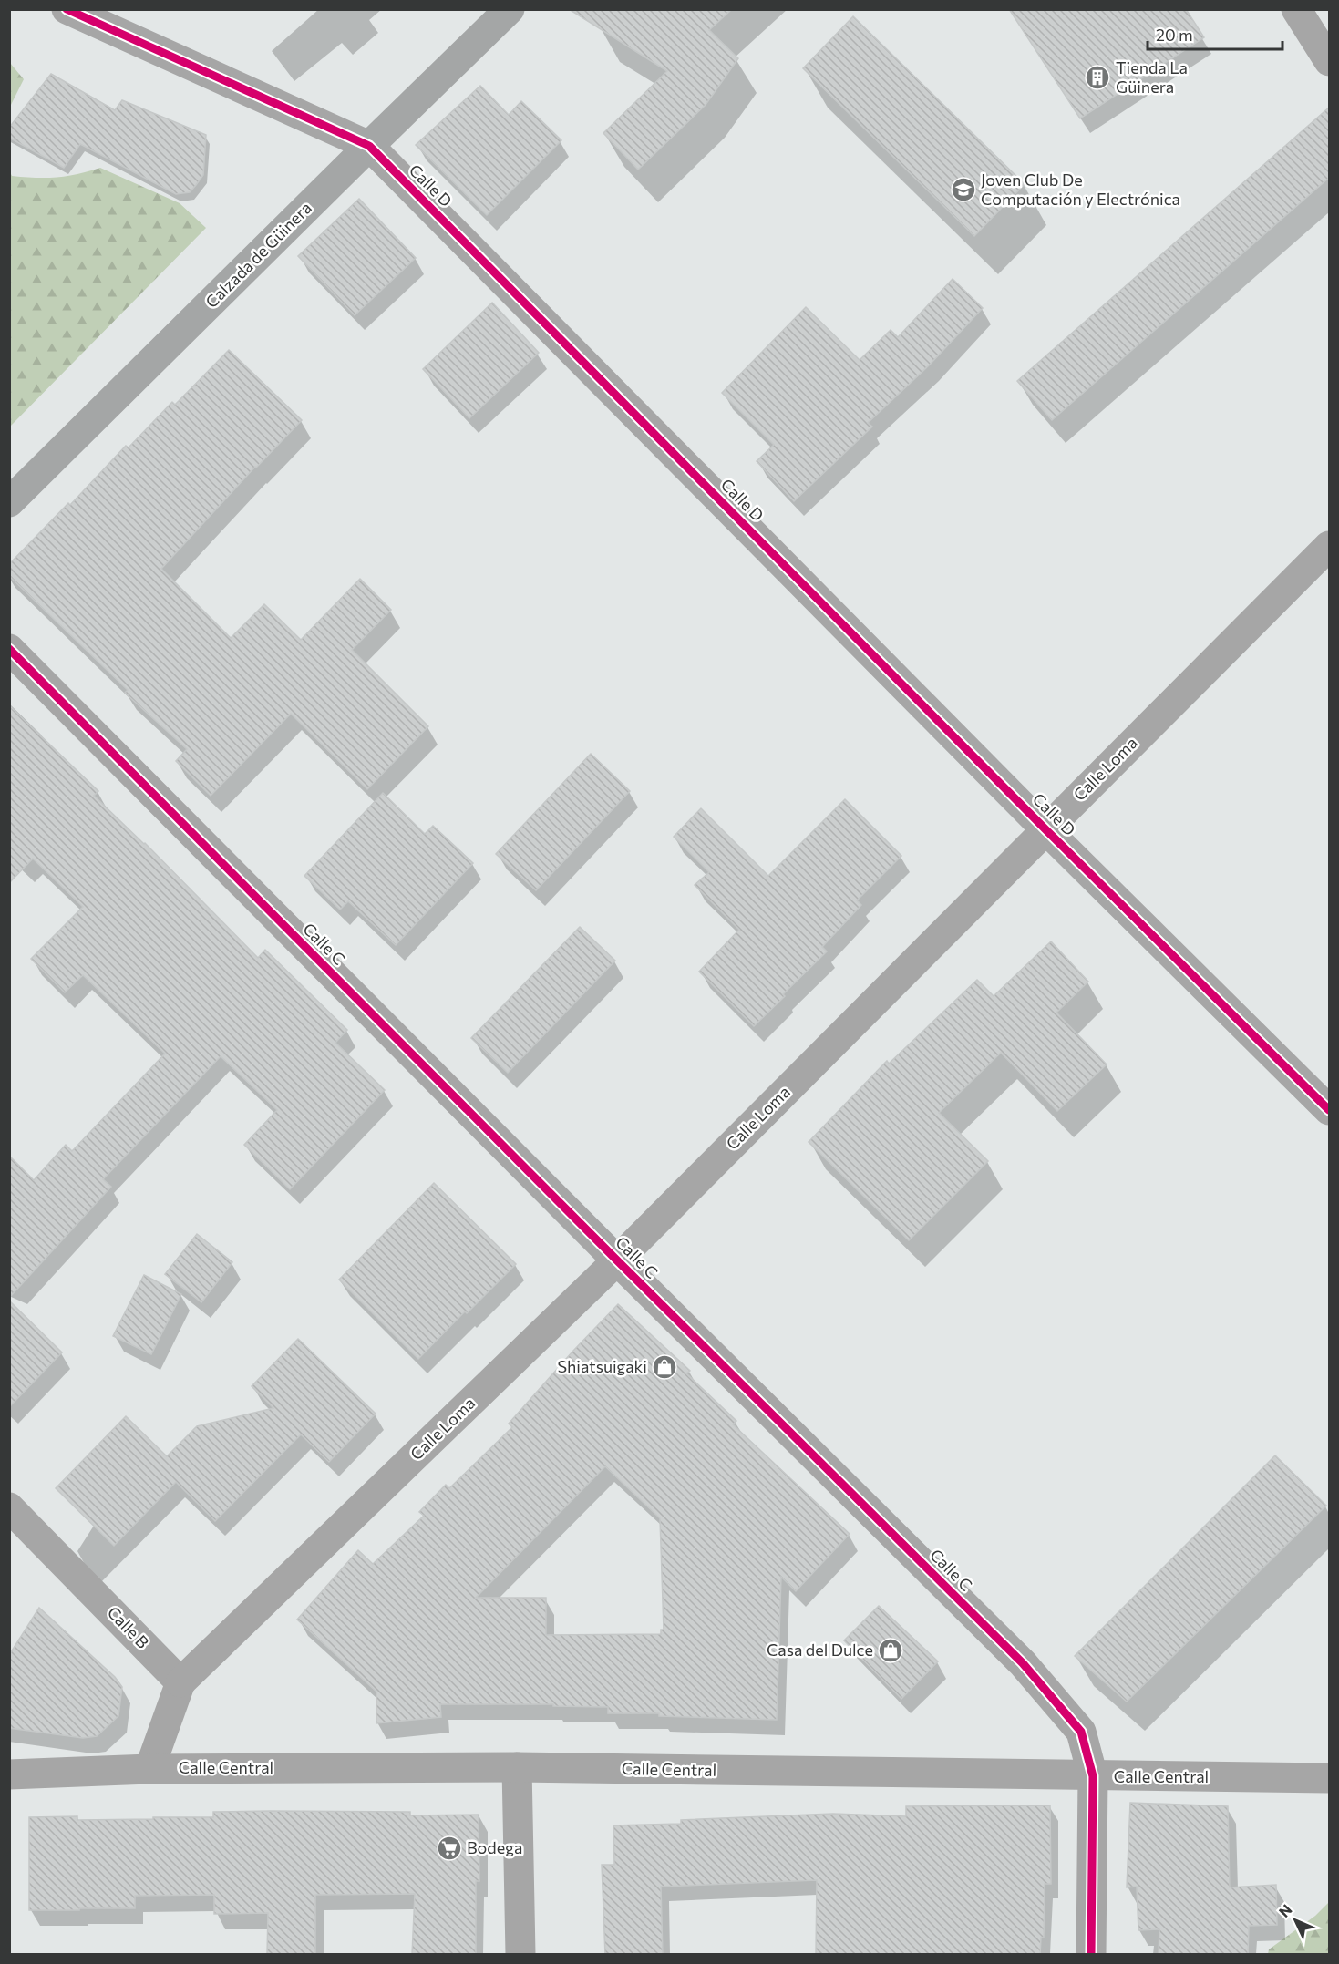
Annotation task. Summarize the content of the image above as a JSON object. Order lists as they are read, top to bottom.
{
  "streets": {
    "main road": ["Calzada de Güinera"],
    "street": [
      "Calle D",
      "Calle Loma",
      "Calle C",
      "Calle B",
      "Calle Central"
    ]
  },
  "crossings": [
    ["Calle D", "Calzada de Güinera"],
    ["Calle D", "Calle Loma"],
    ["Calle Loma", "Calle C"],
    ["Calle Loma", "Calle B"],
    ["Calle C", "Calle Central"]
  ],
  "places": {
    "building": ["Tienda La Güinera"],
    "school or university": ["Joven Club De Computación y Electrónica"],
    "shop": ["Shiatsuigaki", "Casa del Dulce"],
    "supermarket": ["Bodega"]
  },
  "scale_bar": "20 m",
  "north": "top left"
}
